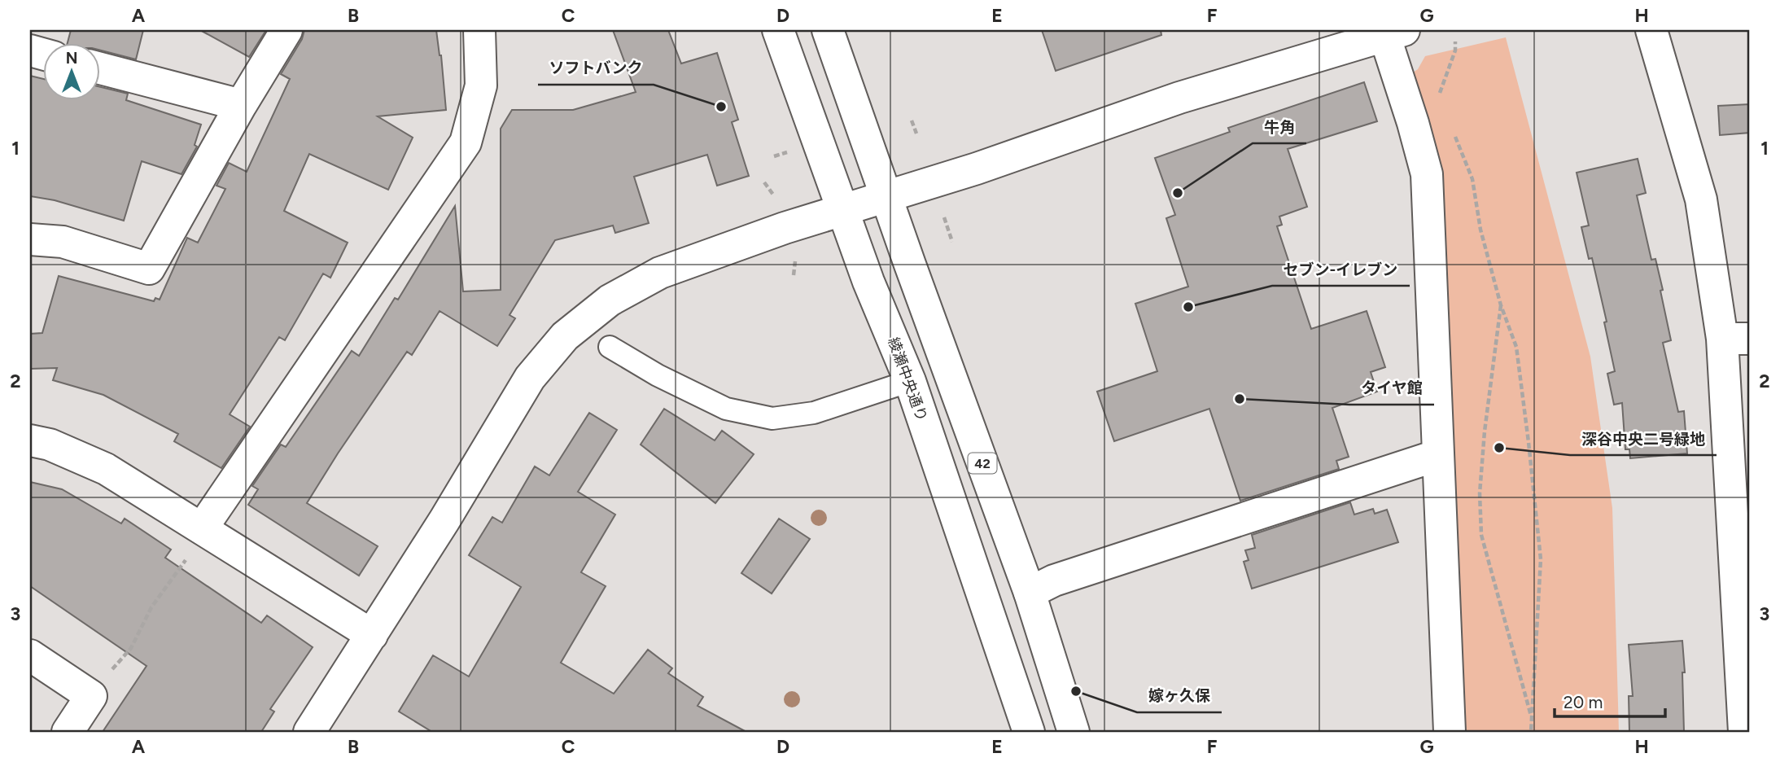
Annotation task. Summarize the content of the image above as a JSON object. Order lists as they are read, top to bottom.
{
  "streets": {
    "street": ["綾瀬中央通り", "42"]
  },
  "places": [
    "ソフトバンク",
    "牛角",
    "セブン-イレブン",
    "タイヤ館",
    "深谷中央二号緑地",
    "嫁ヶ久保"
  ],
  "scale_bar": "20 m",
  "north": "top",
  "grid": {
    "columns": [
      "A",
      "B",
      "C",
      "D",
      "E",
      "F",
      "G",
      "H"
    ],
    "rows": ["1", "2", "3"]
  }
}
